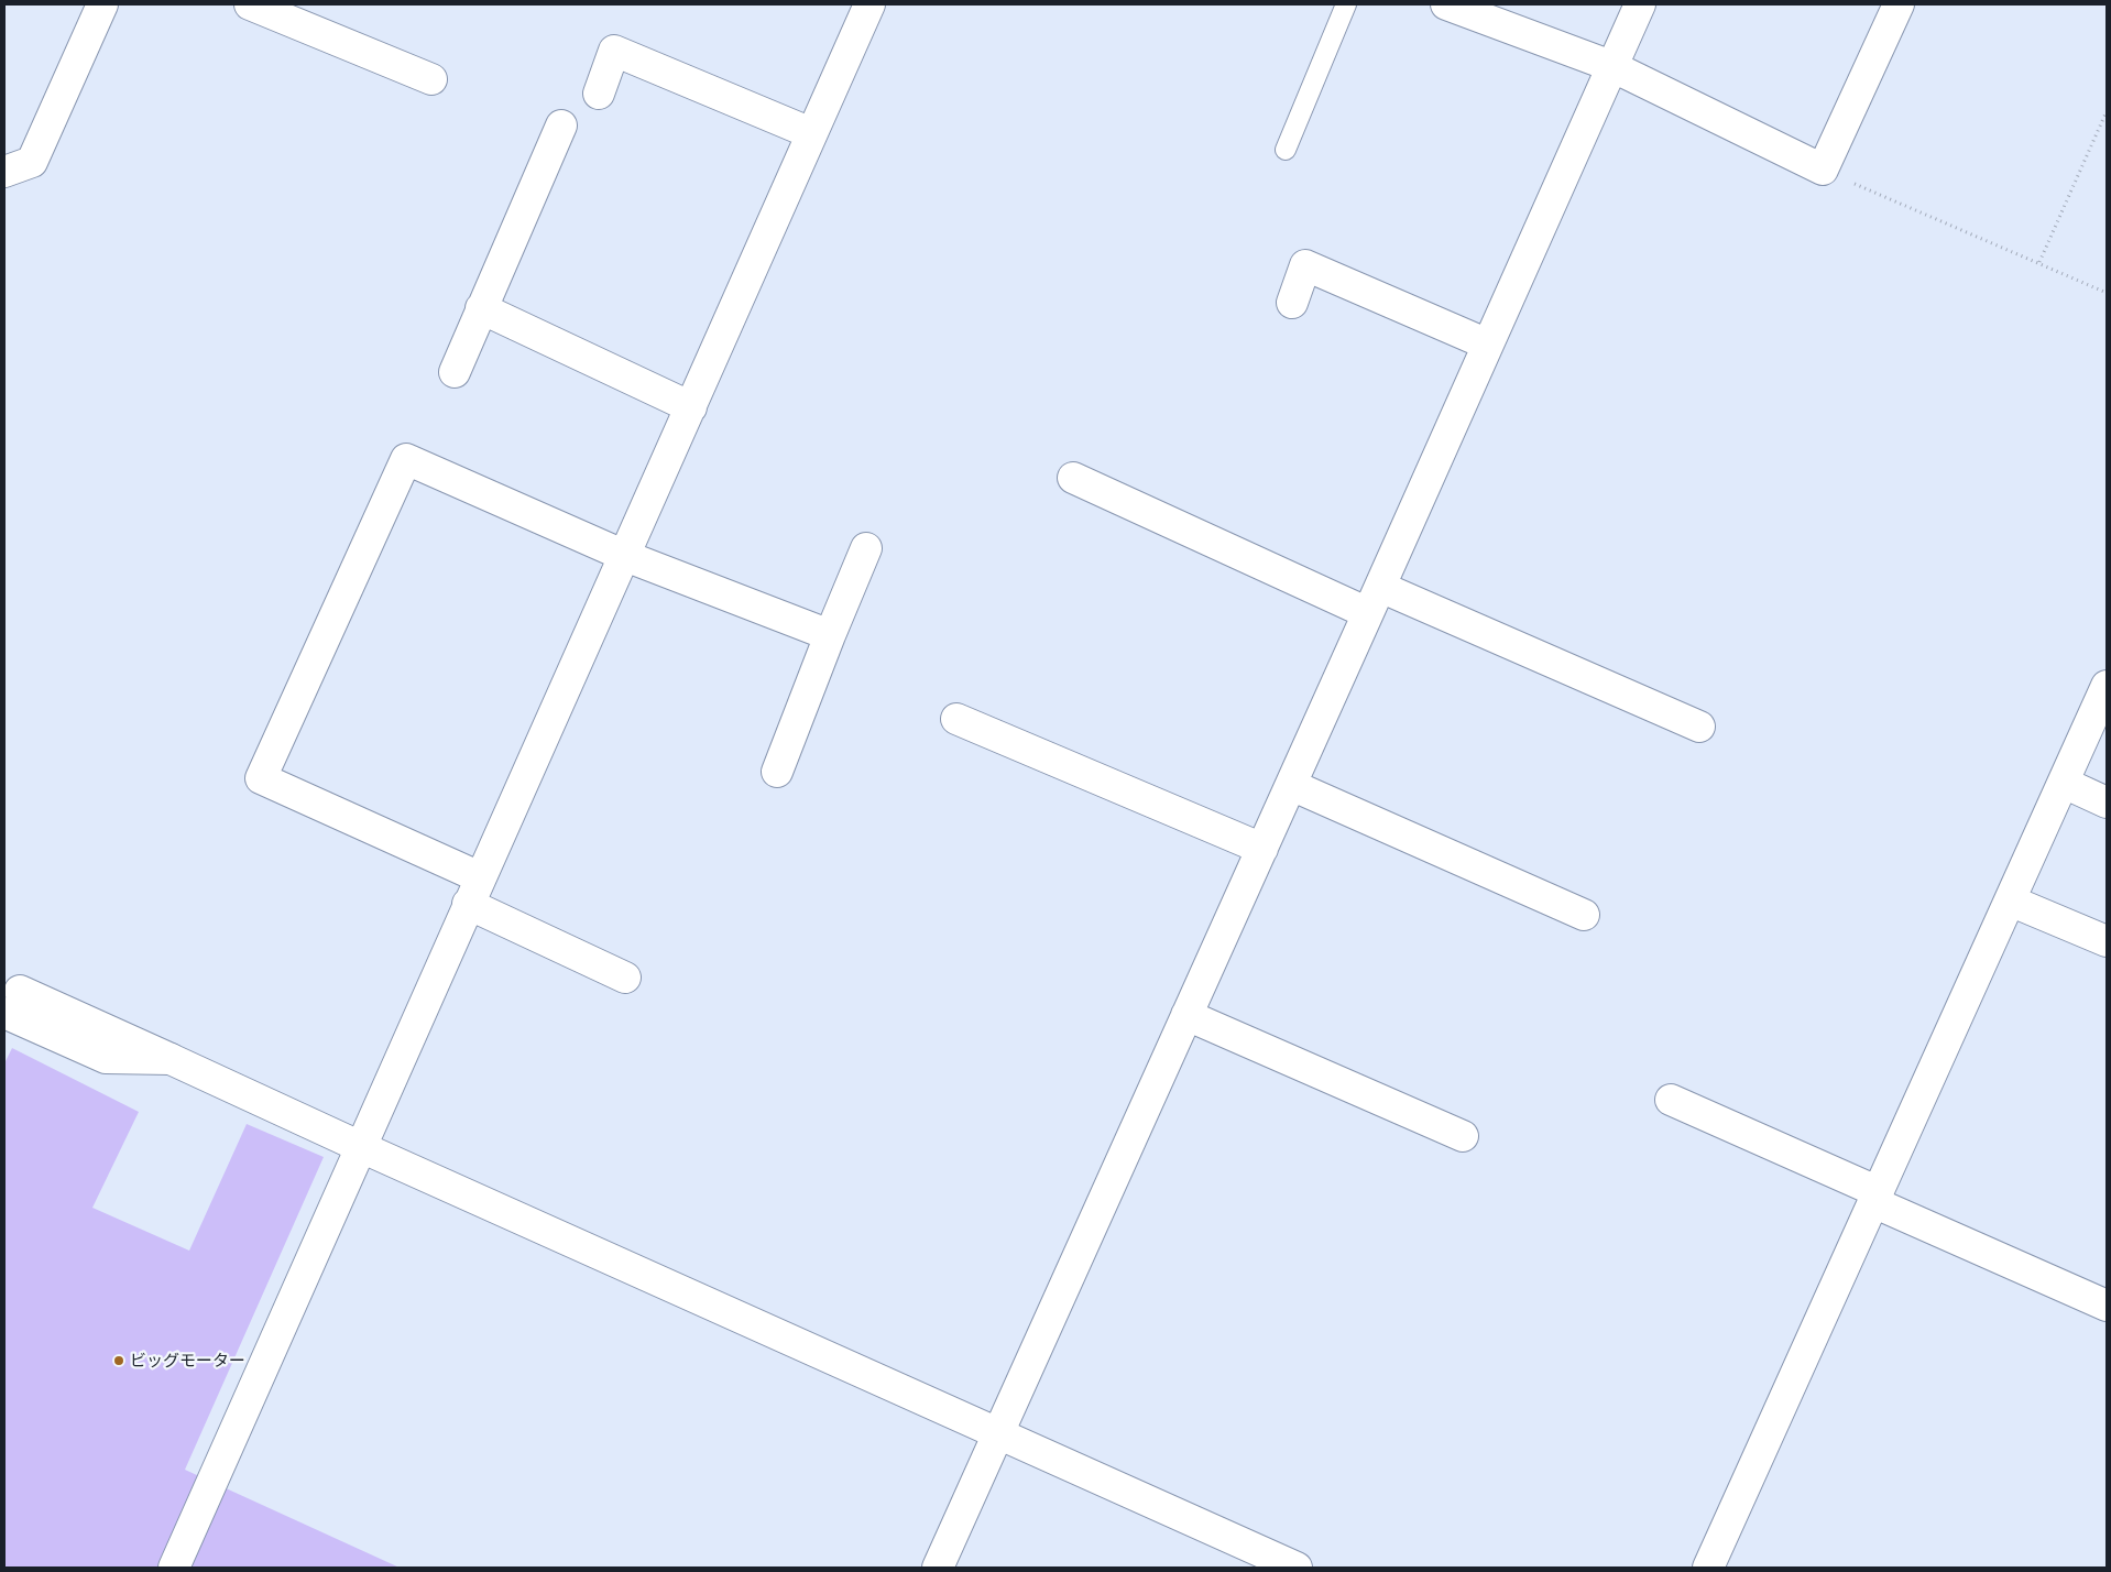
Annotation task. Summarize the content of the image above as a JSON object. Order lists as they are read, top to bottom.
{
  "places": ["ビッグモーター"]
}
